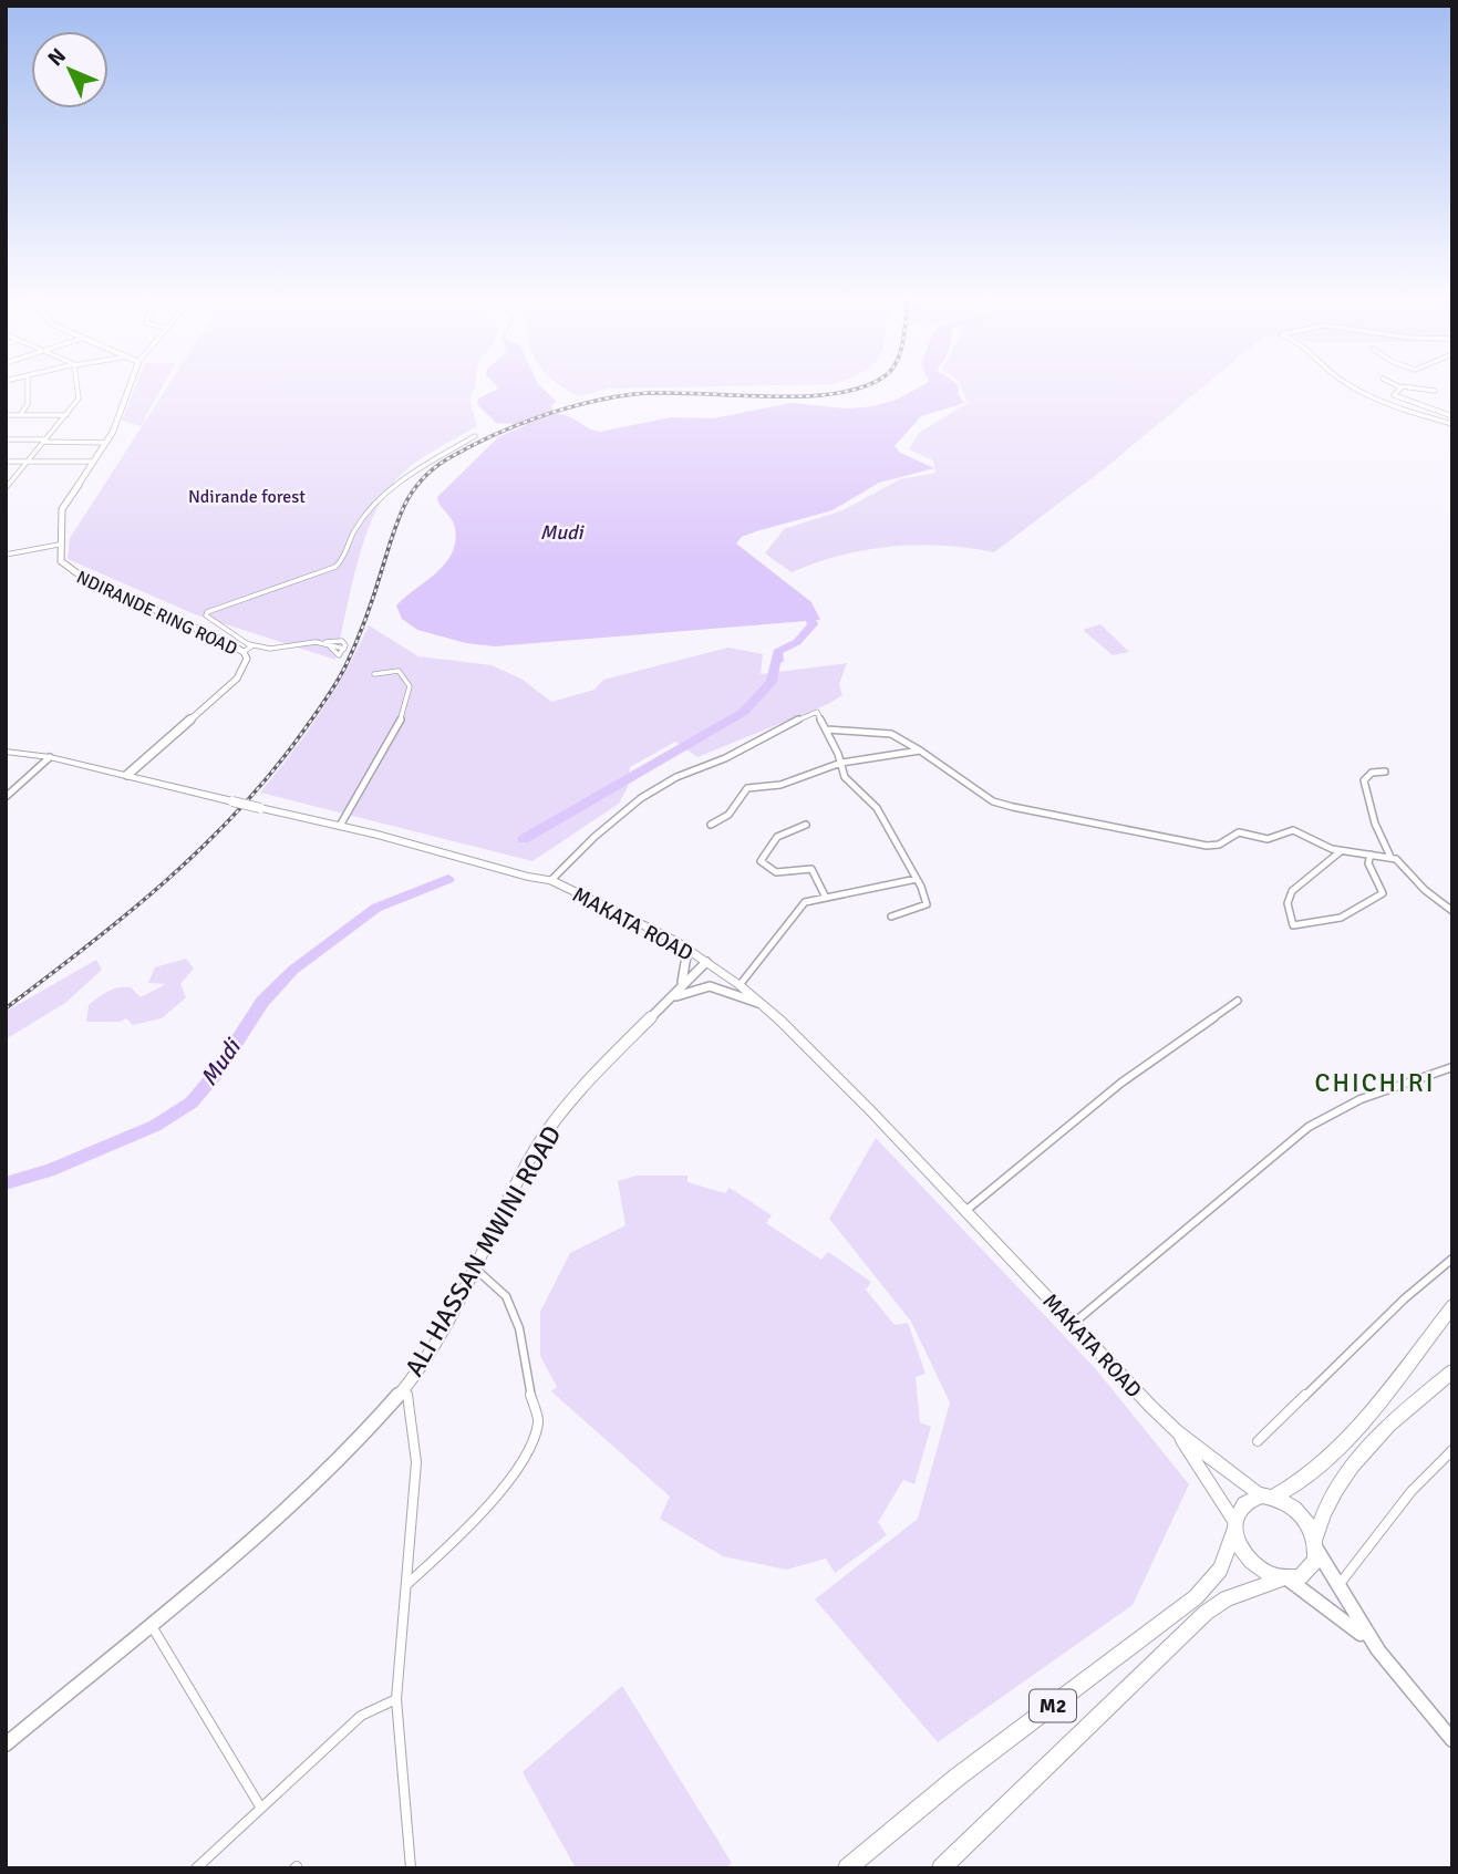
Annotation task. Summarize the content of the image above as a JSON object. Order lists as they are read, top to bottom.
{
  "streets": {
    "highway": ["M2"],
    "main road": ["MAKATA ROAD", "ALI HASSAN MWINI ROAD"],
    "street": ["NDIRANDE RING ROAD"]
  },
  "crossings": [
    ["NDIRANDE RING ROAD", "MAKATA ROAD"],
    ["MAKATA ROAD", "ALI HASSAN MWINI ROAD"],
    ["MAKATA ROAD", "M2"]
  ],
  "districts": ["CHICHIRI"],
  "water": ["Mudi"],
  "parks": ["Ndirande forest"],
  "north": "top left"
}
